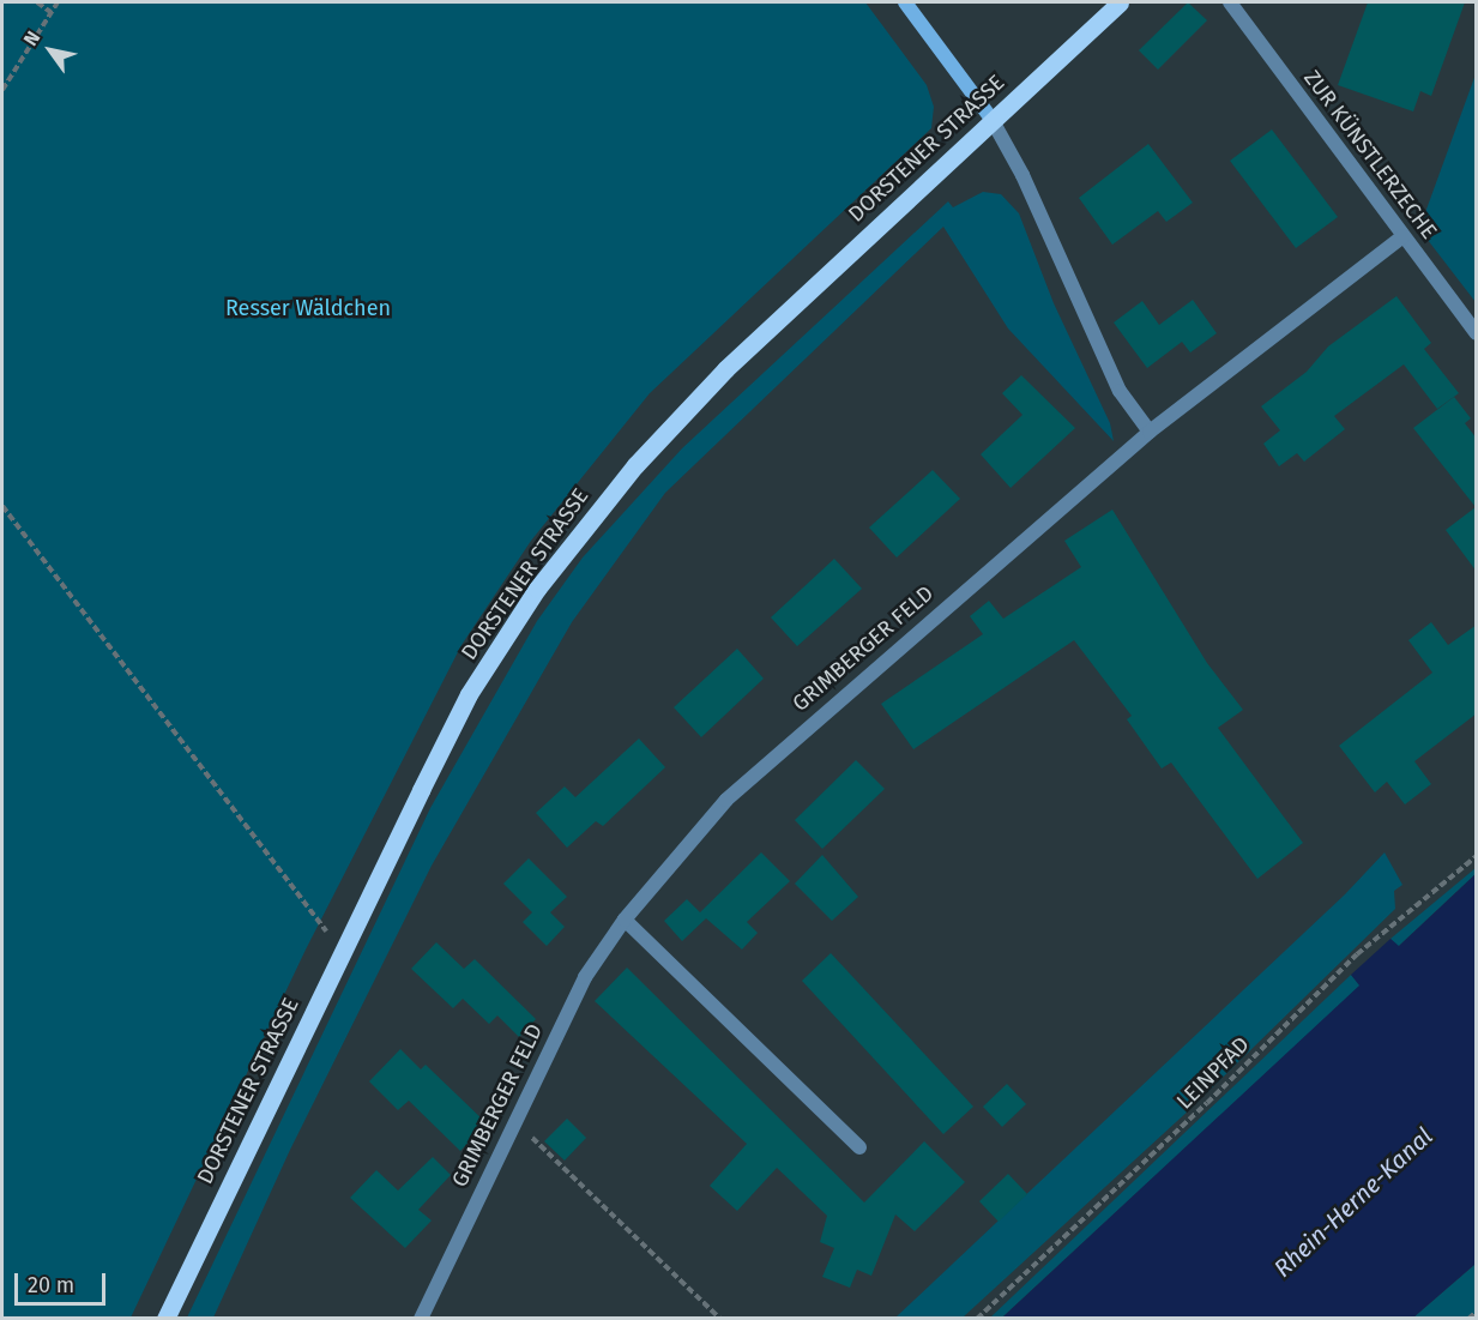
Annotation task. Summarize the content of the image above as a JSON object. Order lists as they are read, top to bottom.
{
  "streets": {
    "main road": ["DORSTENER STRASSE"],
    "street": ["ZUR KÜNSTLERZECHE", "GRIMBERGER FELD"],
    "path": ["LEINPFAD"]
  },
  "crossings": [
    ["ZUR KÜNSTLERZECHE", "GRIMBERGER FELD"]
  ],
  "water": ["Rhein-Herne-Kanal"],
  "parks": ["Resser Wäldchen"],
  "scale_bar": "20 m",
  "north": "top left"
}
